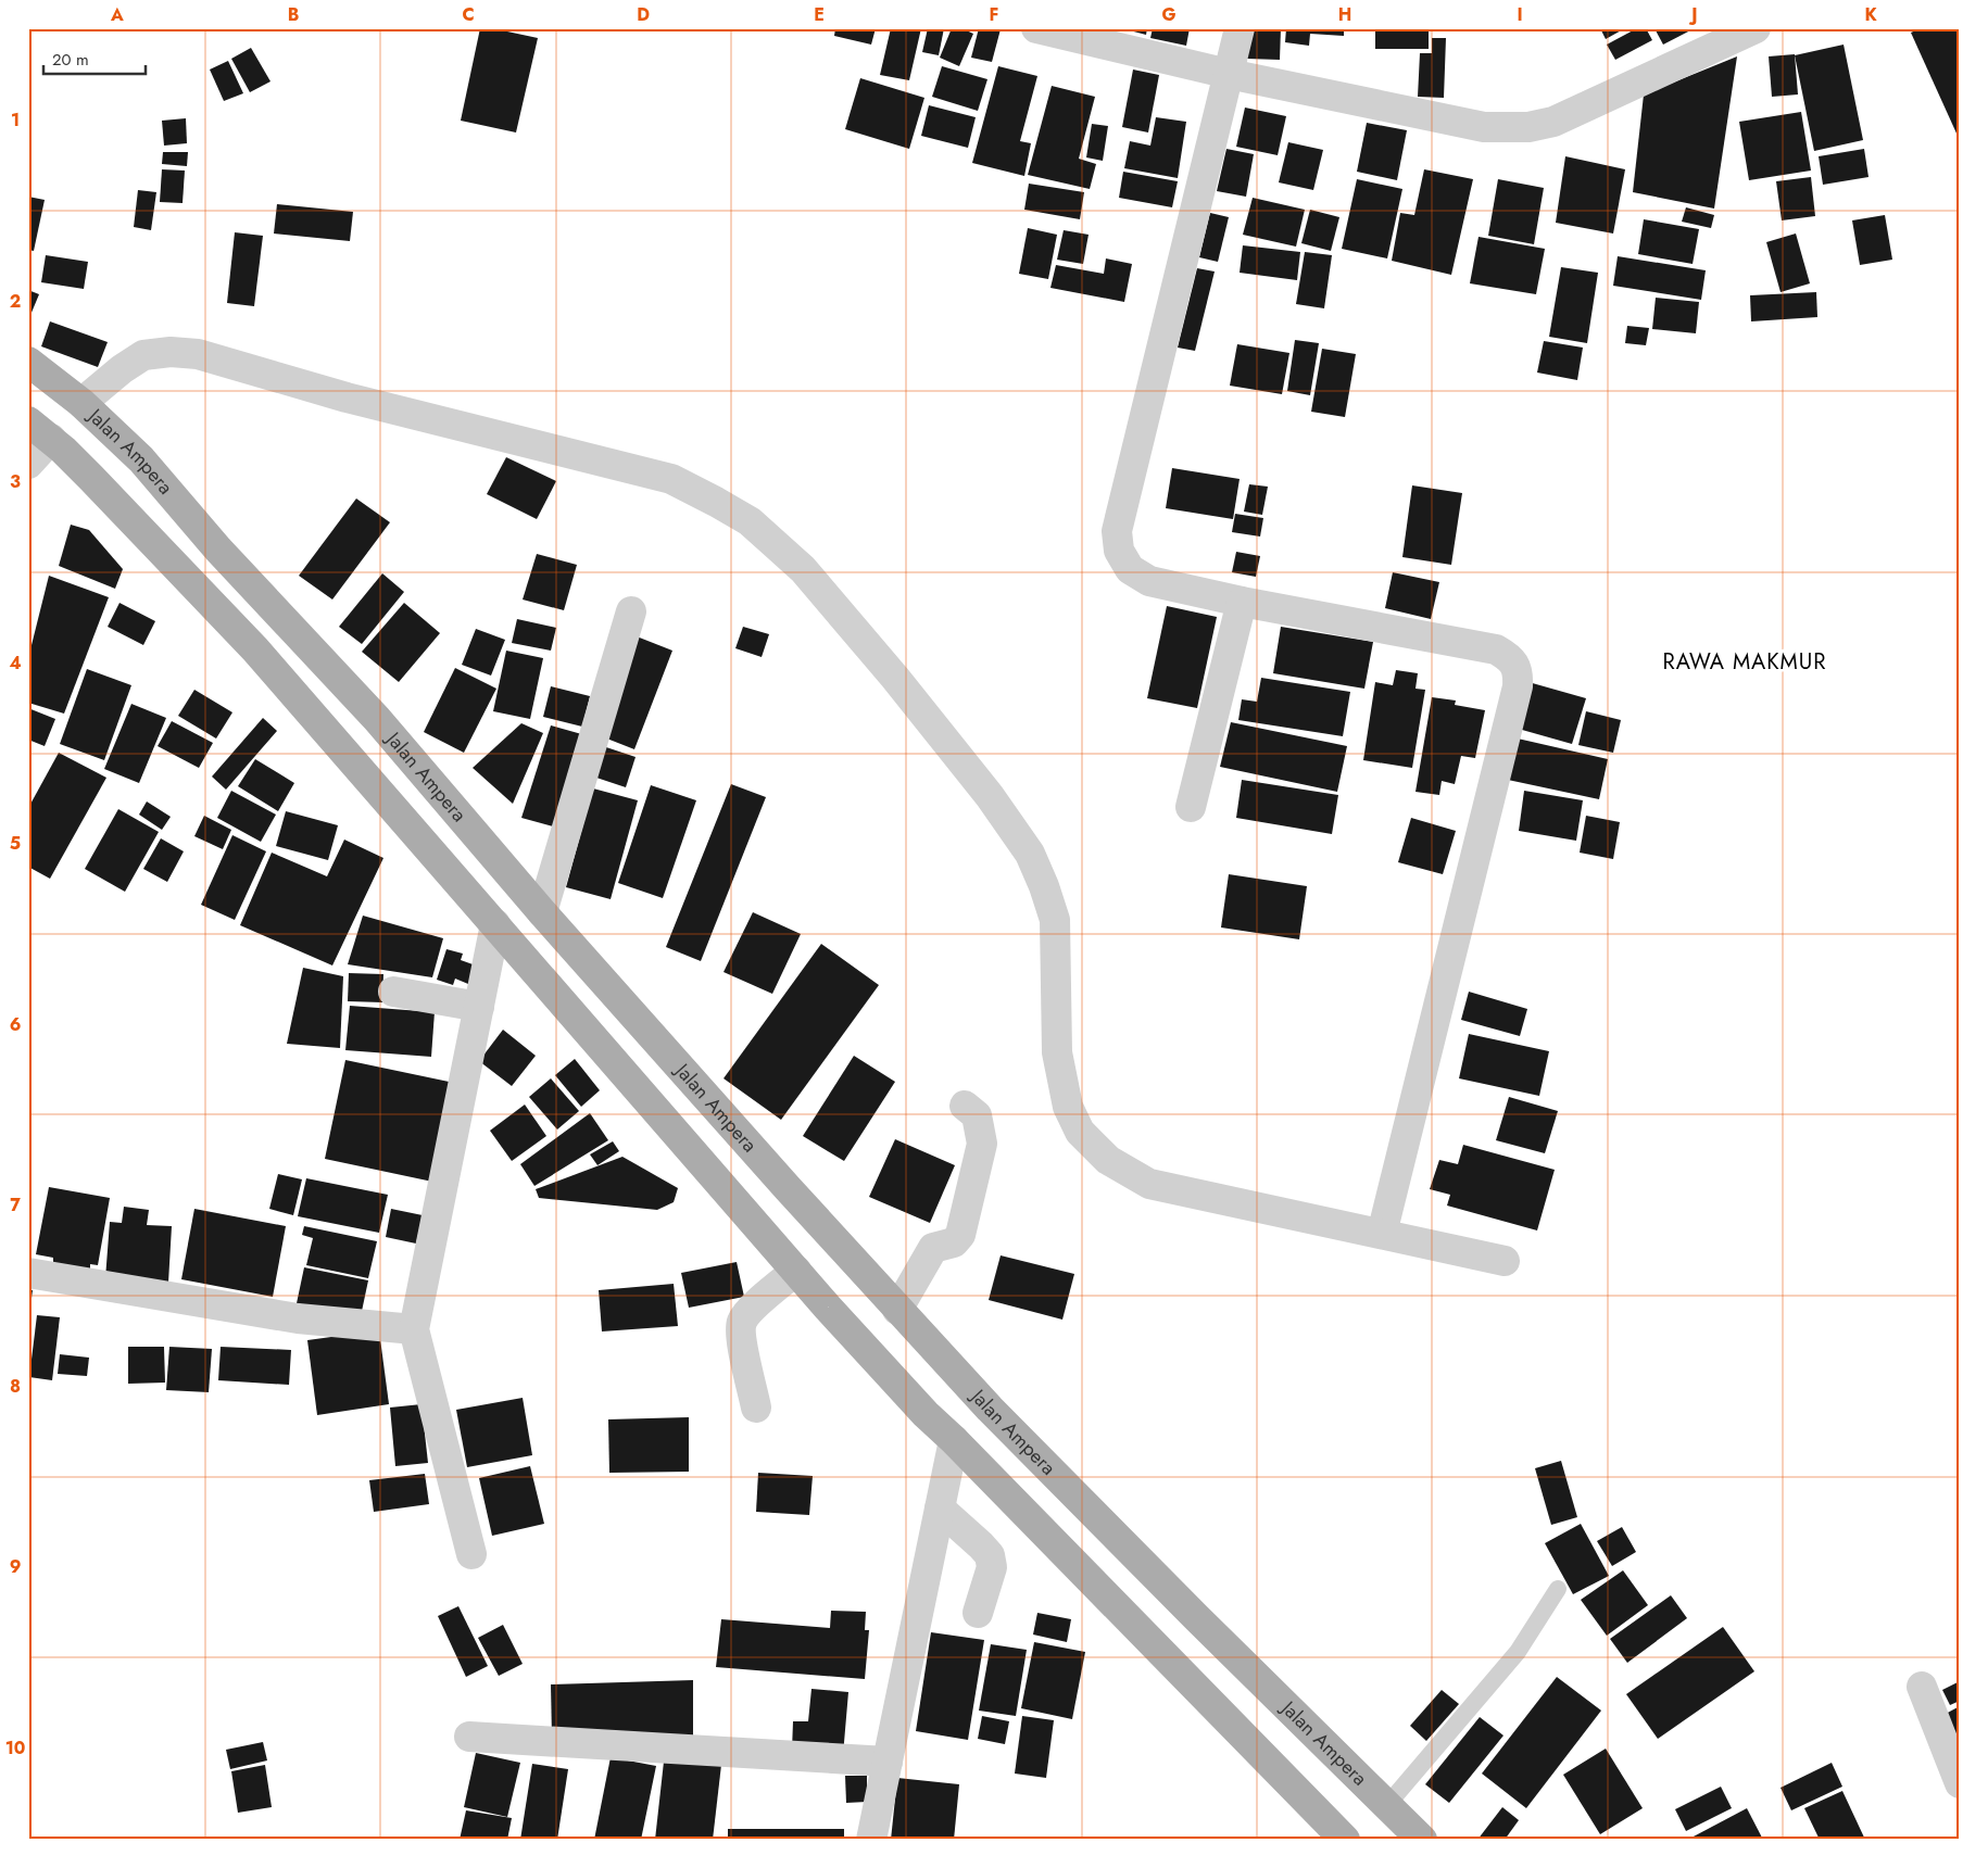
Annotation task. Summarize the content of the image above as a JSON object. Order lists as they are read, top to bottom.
{
  "streets": {
    "main road": ["Jalan Ampera"]
  },
  "districts": ["RAWA MAKMUR"],
  "scale_bar": "20 m",
  "grid": {
    "columns": [
      "A",
      "B",
      "C",
      "D",
      "E",
      "F",
      "G",
      "H",
      "I",
      "J",
      "K"
    ],
    "rows": [
      "1",
      "2",
      "3",
      "4",
      "5",
      "6",
      "7",
      "8",
      "9",
      "10"
    ]
  }
}
